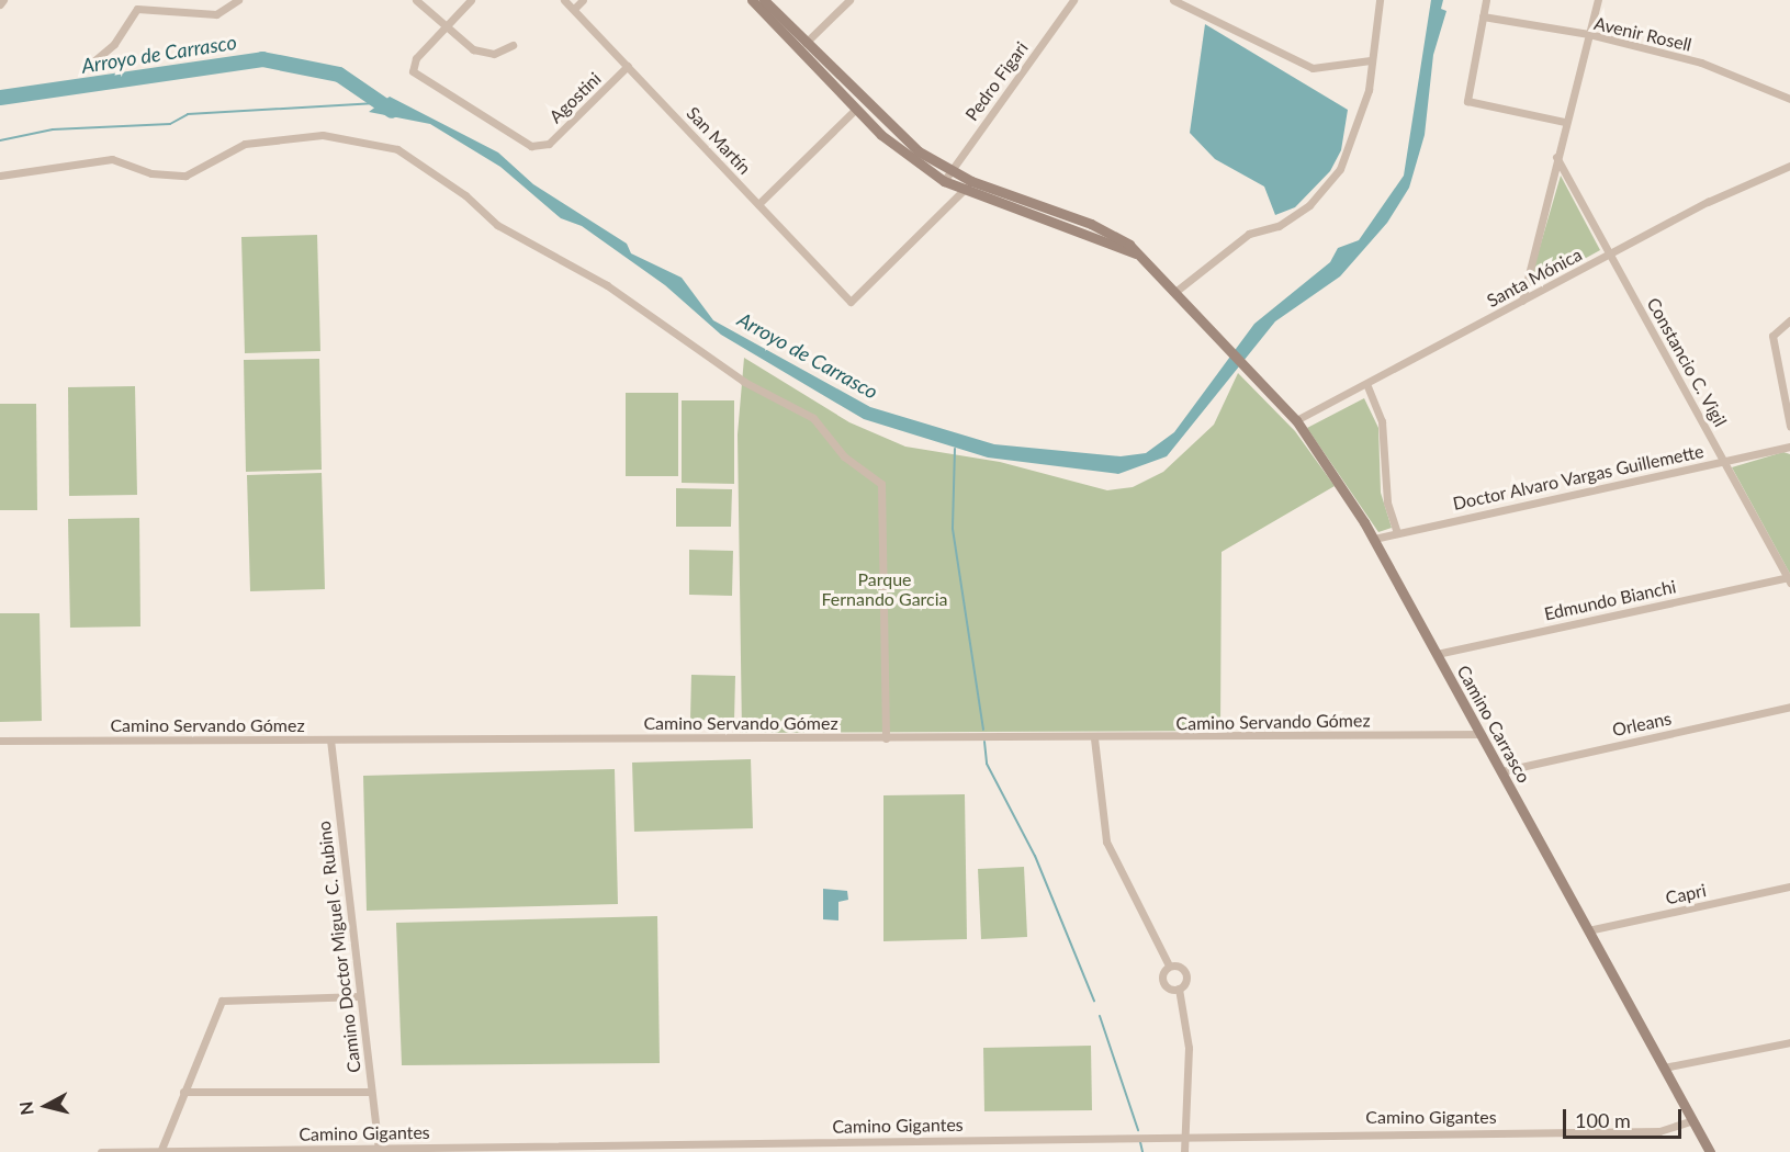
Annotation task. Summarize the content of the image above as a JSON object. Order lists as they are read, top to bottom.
{
  "streets": {
    "main road": ["Camino Carrasco"],
    "street": [
      "Avenir Rosell",
      "Pedro Figari",
      "Agostini",
      "San Martín",
      "Santa Mónica",
      "Constancio C. Vigil",
      "Doctor Alvaro Vargas Guillemette",
      "Edmundo Bianchi",
      "Camino Servando Gómez",
      "Orleans",
      "Capri",
      "Camino Doctor Miguel C. Rubino",
      "Camino Gigantes"
    ]
  },
  "crossings": [
    ["Agostini", "San Martín"],
    ["San Martín", "Camino Carrasco"],
    ["Santa Mónica", "Constancio C. Vigil"],
    ["Santa Mónica", "Camino Carrasco"],
    ["Constancio C. Vigil", "Doctor Alvaro Vargas Guillemette"],
    ["Constancio C. Vigil", "Edmundo Bianchi"],
    ["Doctor Alvaro Vargas Guillemette", "Camino Carrasco"],
    ["Edmundo Bianchi", "Camino Carrasco"],
    ["Camino Servando Gómez", "Camino Carrasco"],
    ["Camino Servando Gómez", "Camino Doctor Miguel C. Rubino"],
    ["Camino Carrasco", "Orleans"],
    ["Camino Carrasco", "Capri"],
    ["Camino Carrasco", "Camino Gigantes"],
    ["Camino Doctor Miguel C. Rubino", "Camino Gigantes"]
  ],
  "water": ["Arroyo de Carrasco"],
  "parks": ["Parque Fernando Garcia"],
  "scale_bar": "100 m",
  "north": "left"
}
